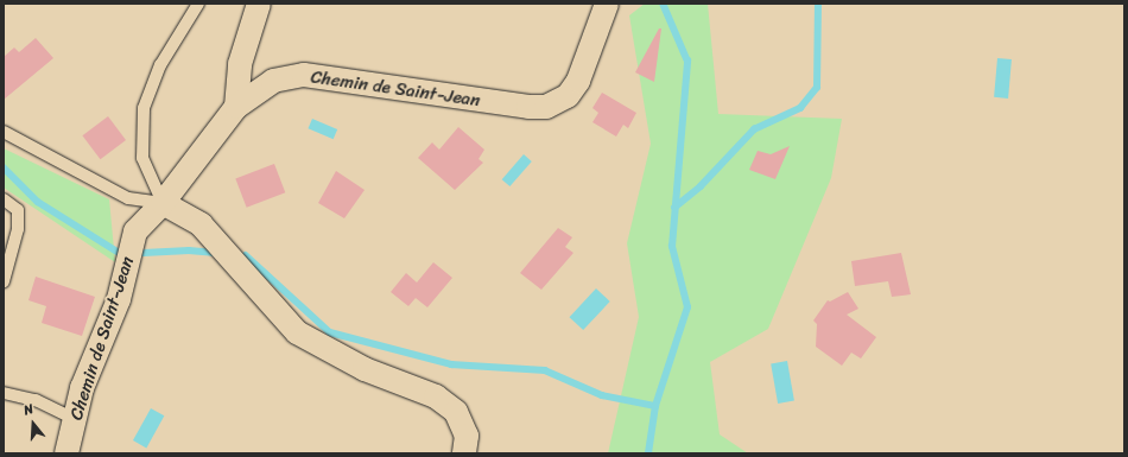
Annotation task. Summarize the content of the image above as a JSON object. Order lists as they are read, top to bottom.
{
  "streets": {
    "street": ["Chemin de Saint-Jean"]
  },
  "north": "top"
}
